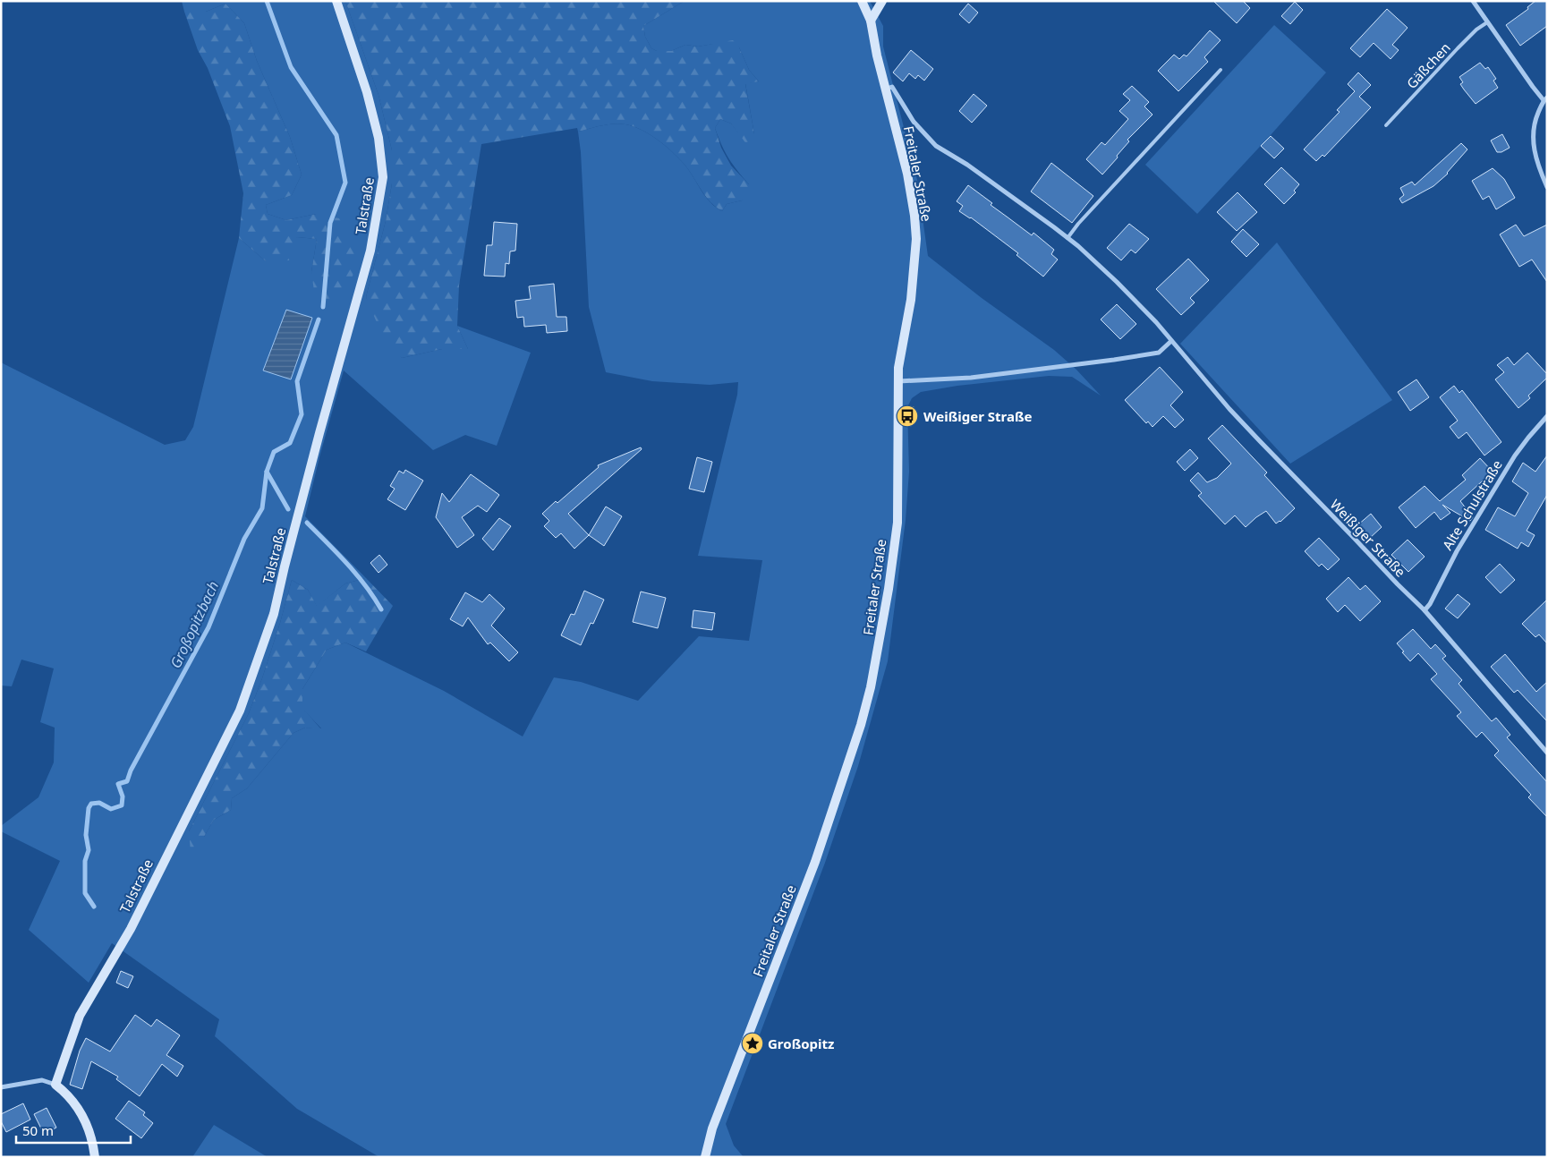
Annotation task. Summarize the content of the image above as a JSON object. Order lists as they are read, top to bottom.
{
  "streets": {
    "street": [
      "Freitaler Straße",
      "Talstraße",
      "Alte Schulstraße",
      "Weißiger Straße"
    ],
    "lane": ["Gäßchen"]
  },
  "crossings": [
    ["Freitaler Straße", "Weißiger Straße"],
    ["Alte Schulstraße", "Weißiger Straße"]
  ],
  "water": ["Großopitzbach"],
  "places": {
    "bus stop": ["Weißiger Straße"],
    "place": ["Großopitz"]
  },
  "scale_bar": "50 m"
}
